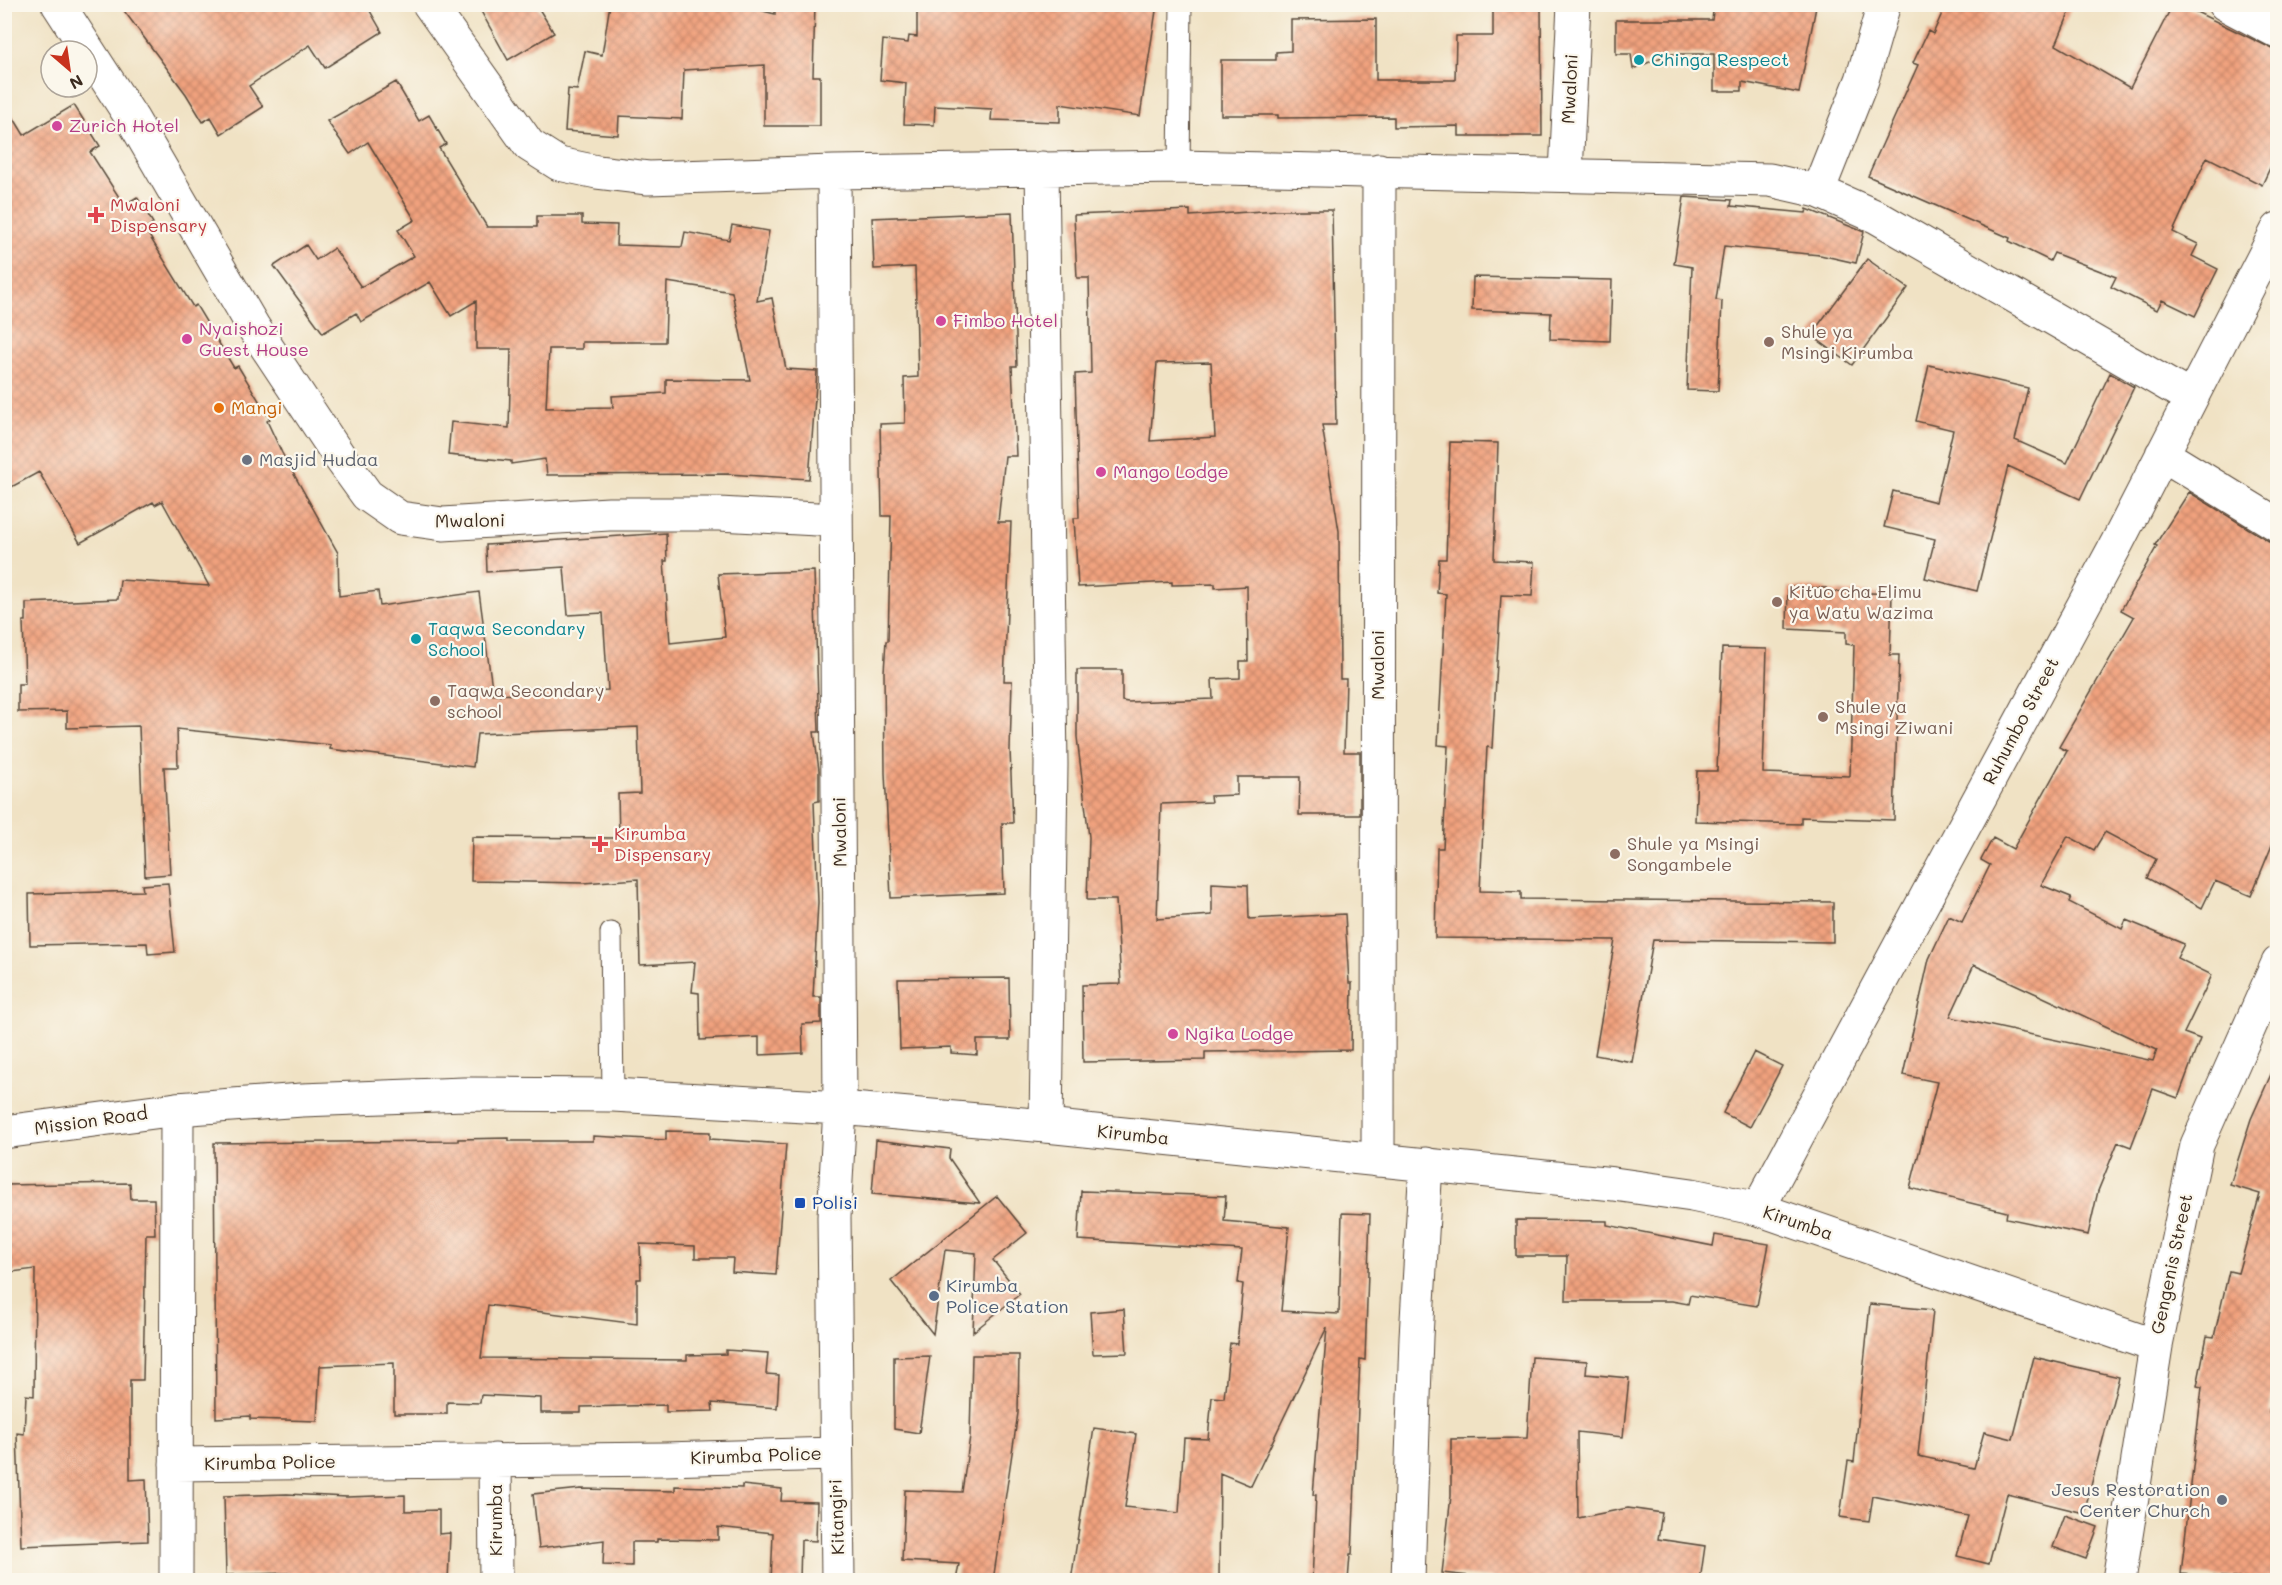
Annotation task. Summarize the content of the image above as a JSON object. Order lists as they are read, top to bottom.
{
  "streets": {
    "street": [
      "Mwaloni",
      "Ruhumbo Street",
      "Mission Road",
      "Kirumba",
      "Gengenis Street",
      "Kirumba Police",
      "Kitangiri"
    ]
  },
  "crossings": [
    ["Mwaloni", "Kirumba"],
    ["Mwaloni", "Kirumba Police"],
    ["Ruhumbo Street", "Kirumba"],
    ["Kirumba", "Gengenis Street"],
    ["Kirumba", "Kirumba Police"],
    ["Kirumba Police", "Kitangiri"]
  ],
  "places": {
    "other": [
      "Chinga Respect",
      "Zurich Hotel",
      "Fimbo Hotel",
      "Nyaishozi Guest House",
      "Shule ya Msingi Kirumba",
      "Mangi",
      "Masjid Hudaa",
      "Mango Lodge",
      "Kituo cha Elimu ya Watu Wazima",
      "Taqwa Secondary School",
      "Taqwa Secondary school",
      "Shule ya Msingi Ziwani",
      "Shule ya Msingi Songambele",
      "Ngika Lodge",
      "Kirumba Police Station",
      "Jesus Restoration Center Church"
    ],
    "health": ["Mwaloni Dispensary", "Kirumba Dispensary"],
    "transit": ["Polisi"]
  },
  "north": "bottom right"
}
